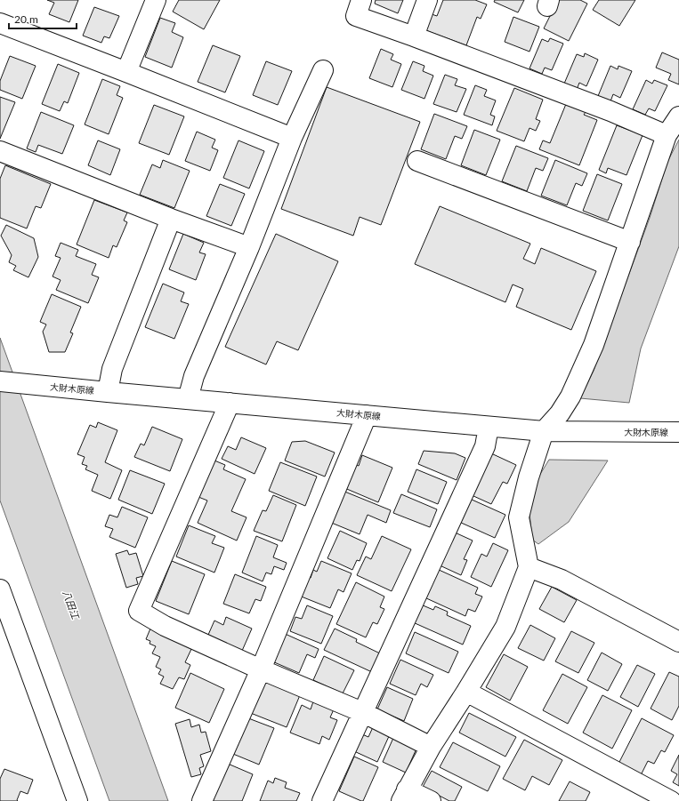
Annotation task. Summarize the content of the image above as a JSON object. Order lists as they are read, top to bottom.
{
  "streets": {
    "street": ["大財木原線"]
  },
  "water": ["八田江"],
  "scale_bar": "20 m"
}
